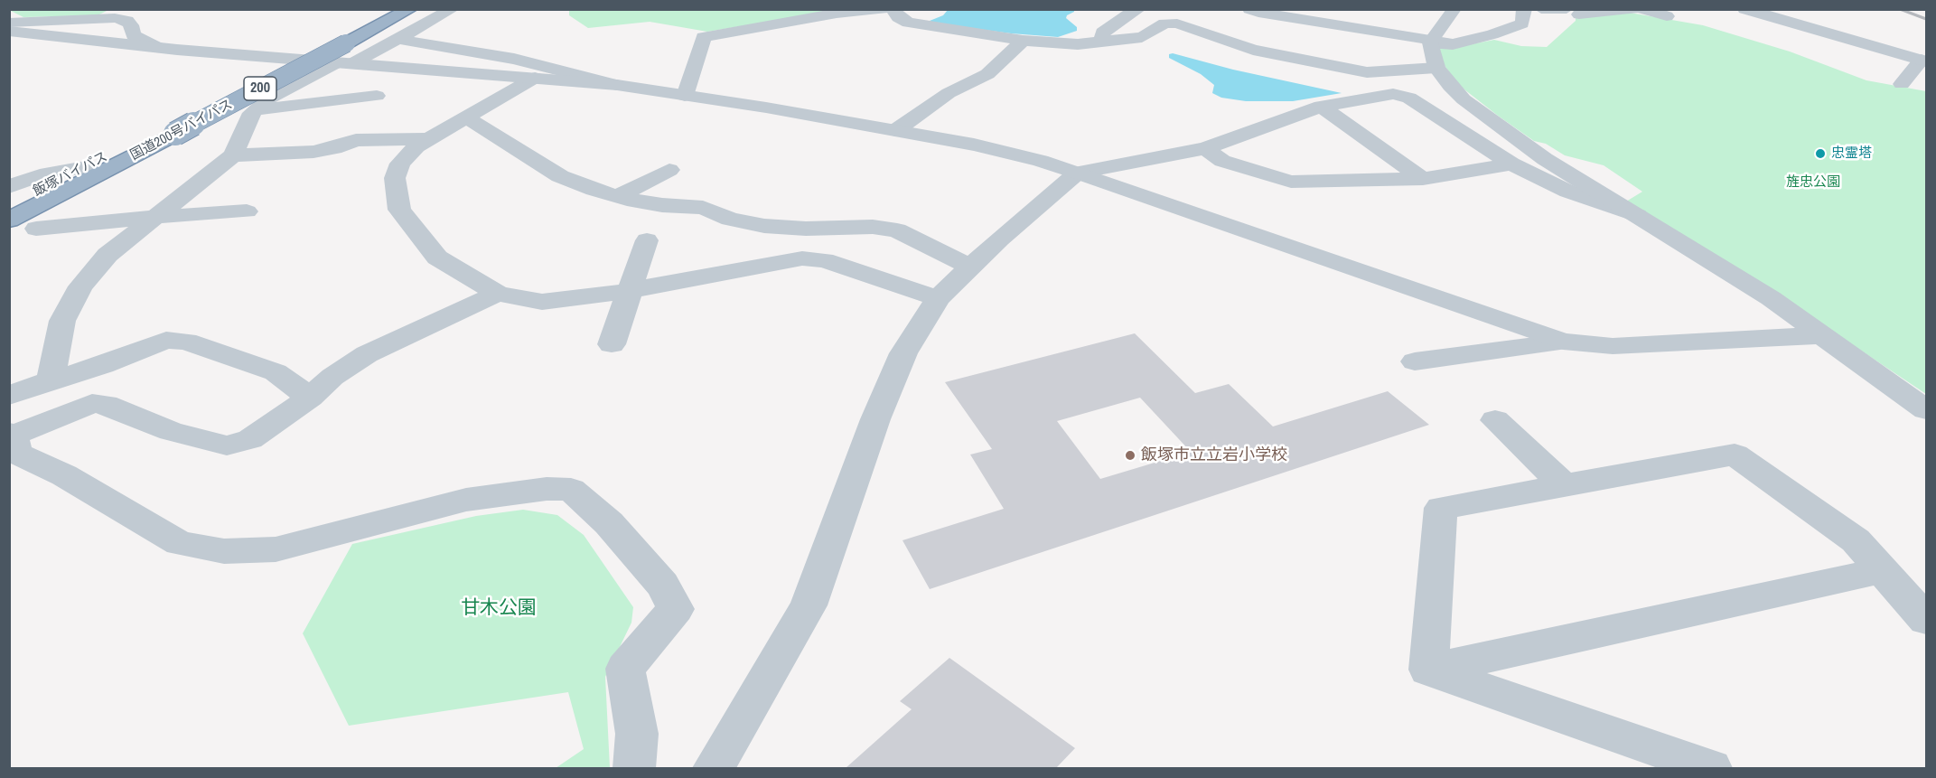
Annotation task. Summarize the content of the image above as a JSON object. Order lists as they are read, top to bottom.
{
  "streets": {
    "highway": ["200", "国道200号バイパス", "飯塚バイパス"]
  },
  "crossings": [
    ["200", "国道200号バイパス"],
    ["国道200号バイパス", "飯塚バイパス"]
  ],
  "parks": ["旌忠公園", "甘木公園"],
  "places": ["忠霊塔", "飯塚市立立岩小学校"]
}
